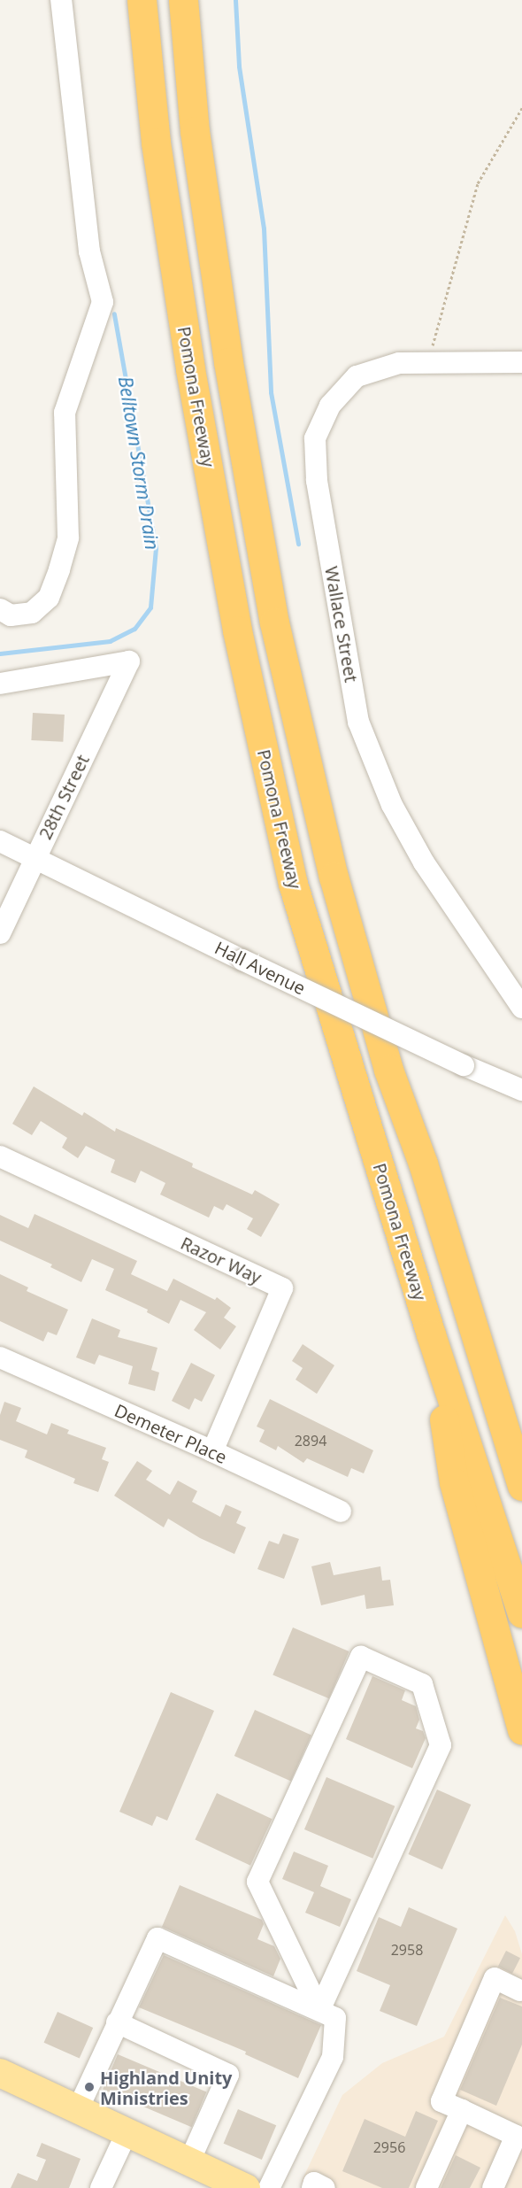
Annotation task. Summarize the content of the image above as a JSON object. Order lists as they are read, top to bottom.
{
  "streets": {
    "highway": ["Pomona Freeway"],
    "street": [
      "Wallace Street",
      "28th Street",
      "Hall Avenue",
      "Razor Way",
      "Demeter Place"
    ]
  },
  "crossings": [
    ["28th Street", "Hall Avenue"],
    ["Razor Way", "Demeter Place"]
  ],
  "water": ["Belltown Storm Drain"],
  "places": ["Highland Unity Ministries"],
  "house_numbers": ["2894", "2958", "2956"]
}
